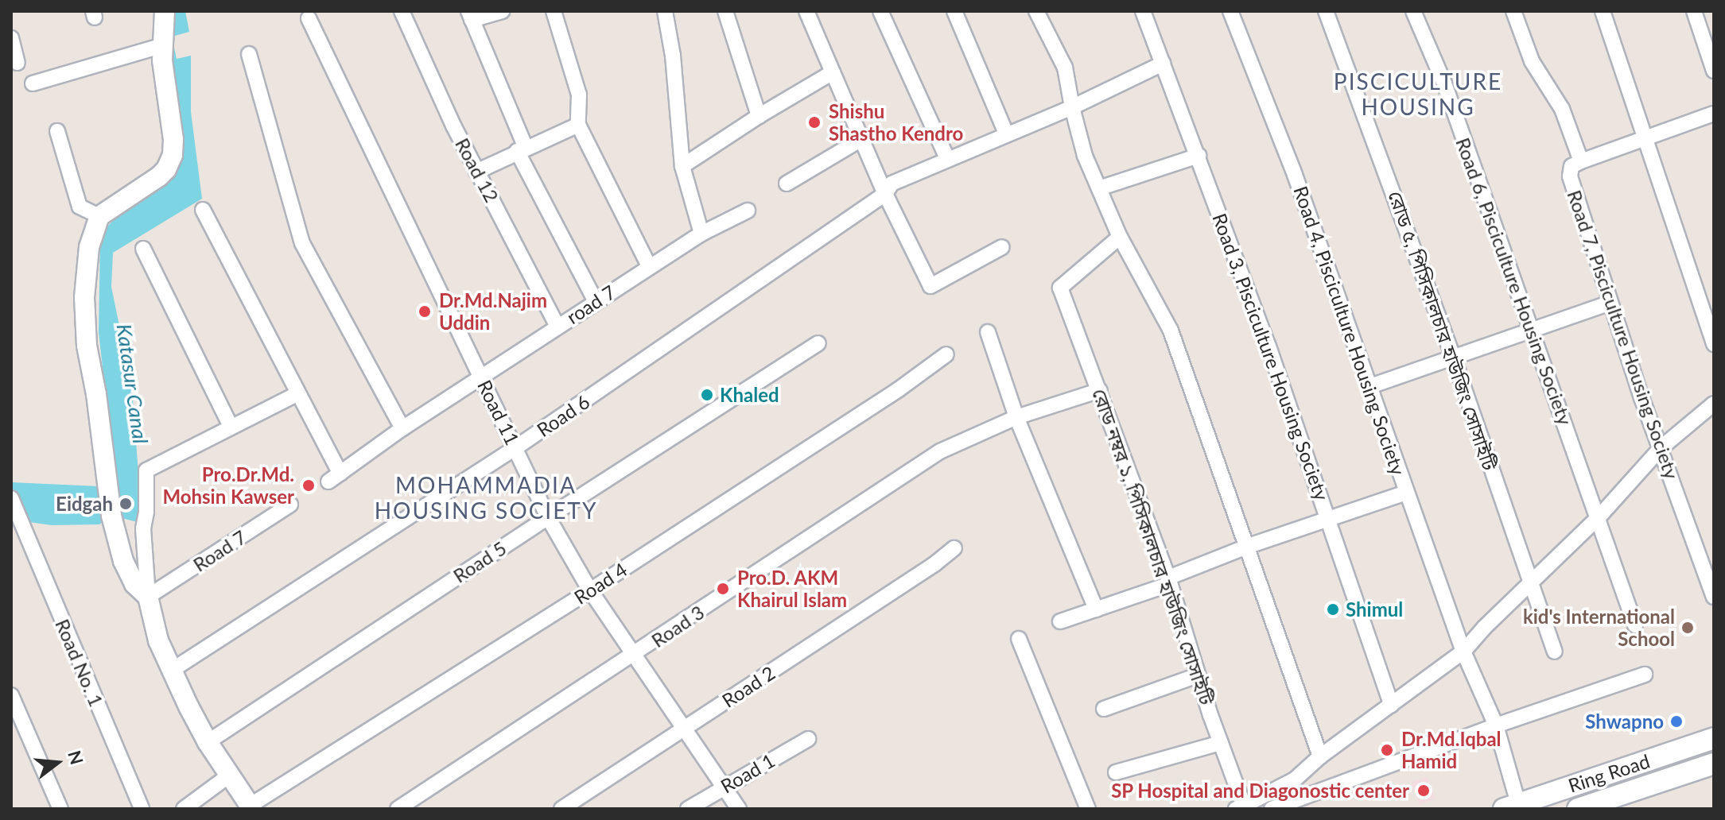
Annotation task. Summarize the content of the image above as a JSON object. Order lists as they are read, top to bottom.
{
  "streets": {
    "main road": ["Ring Road"],
    "street": [
      "Road 12",
      "Road 6, Pisciculture Housing Society",
      "road 7",
      "Road 4, Pisciculture Housing Society",
      "রোড ৫, পিসিকালচার হাউজিং সোসাইটি",
      "Road 7, Pisciculture Housing Society",
      "Road 3, Pisciculture Housing Society",
      "Road 11",
      "Road 6",
      "রোড নম্বর ১, পিসিকালচার হাউজিং সোসাইটি",
      "Road 7",
      "Road 5",
      "Road 4",
      "Road 3",
      "Road No. 1",
      "Road 2",
      "Road 1"
    ]
  },
  "crossings": [
    ["Road 12", "road 7"],
    ["road 7", "Road 11"],
    ["Road 4, Pisciculture Housing Society", "Ring Road"],
    ["Road 3, Pisciculture Housing Society", "Road 6"],
    ["Road 11", "Road 6"],
    ["Road 11", "Road 5"],
    ["Road 11", "Road 4"],
    ["Road 11", "Road 3"],
    ["Road 11", "Road 2"],
    ["Road 11", "Road 1"],
    ["রোড নম্বর ১, পিসিকালচার হাউজিং সোসাইটি", "Road 3"]
  ],
  "districts": ["PISCICULTURE HOUSING", "MOHAMMADIA HOUSING SOCIETY"],
  "water": ["Katasur Canal"],
  "places": [
    "Shishu Shastho Kendro",
    "Dr.Md.Najim Uddin",
    "Khaled",
    "Pro.Dr.Md. Mohsin Kawser",
    "Eidgah",
    "Pro.D. AKM Khairul Islam",
    "Shimul",
    "kid's International School",
    "Shwapno",
    "Dr.Md.Iqbal Hamid",
    "SP Hospital and Diagonostic center"
  ],
  "north": "right"
}
